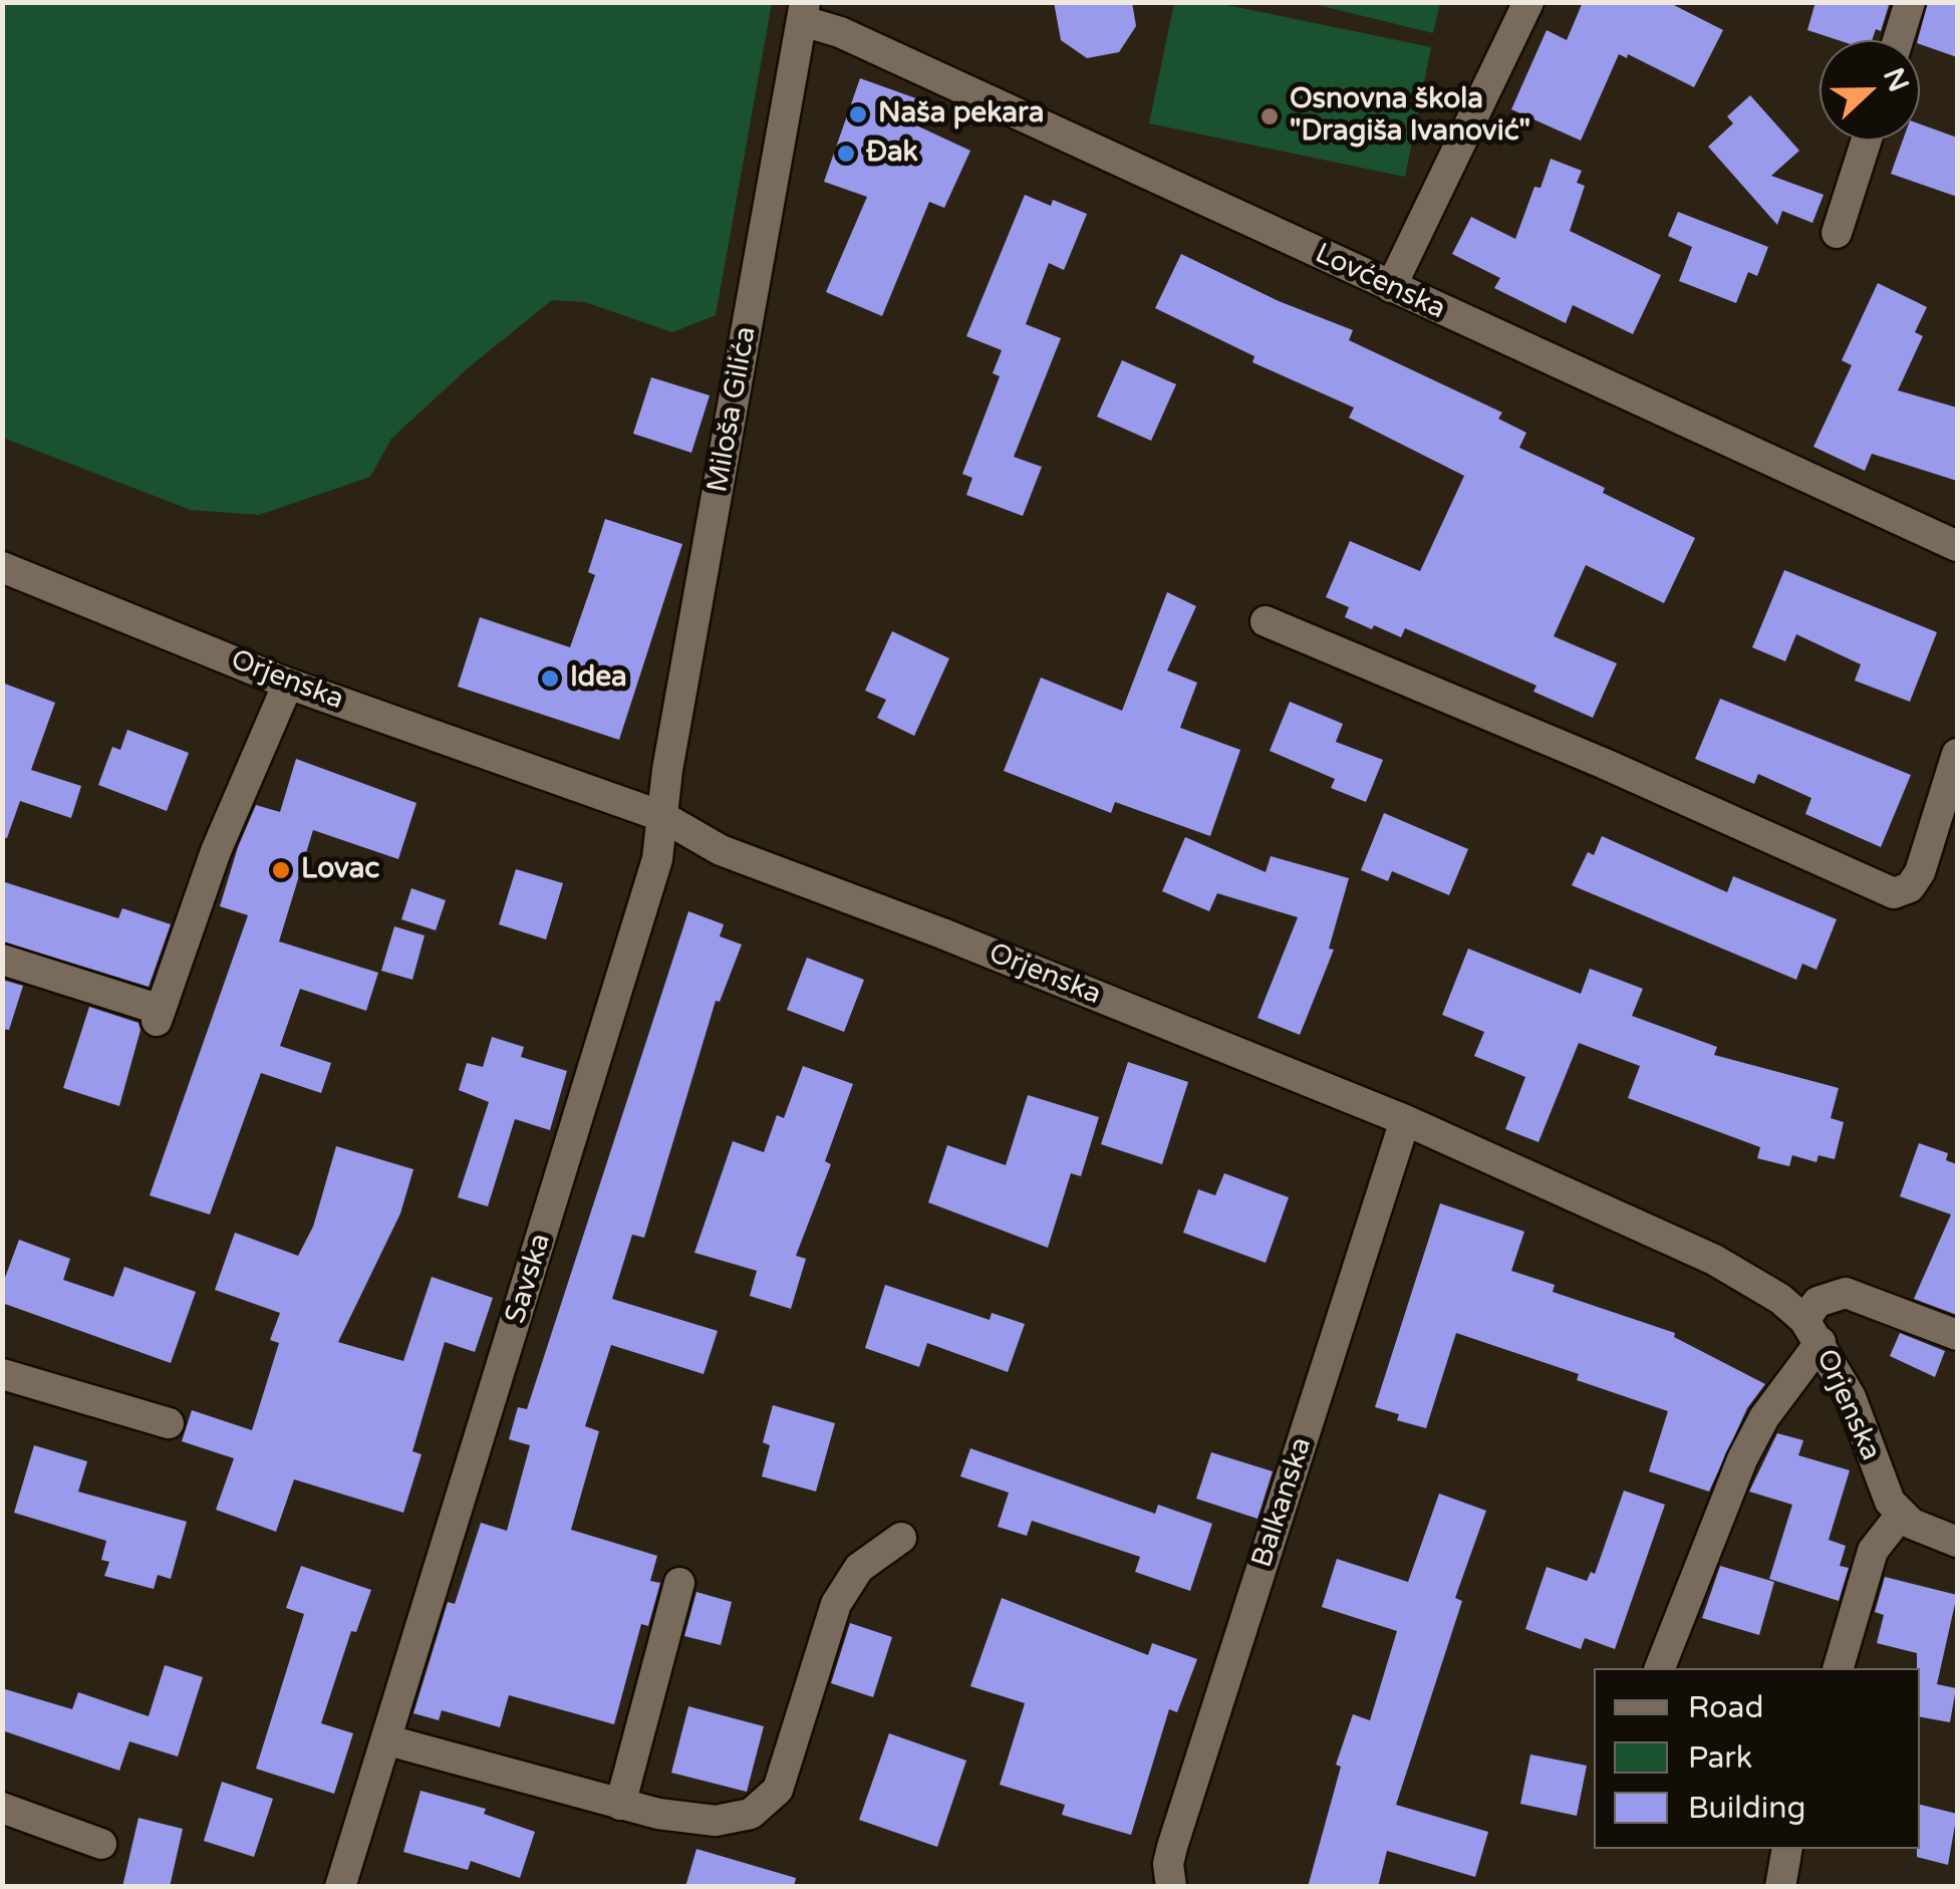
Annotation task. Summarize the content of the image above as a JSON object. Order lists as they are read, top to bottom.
{
  "streets": {
    "street": [
      "Lovćenska",
      "Miloša Gilića",
      "Orjenska",
      "Savska",
      "Balkanska"
    ]
  },
  "crossings": [
    ["Lovćenska", "Miloša Gilića"],
    ["Miloša Gilića", "Orjenska"],
    ["Miloša Gilića", "Savska"],
    ["Orjenska", "Savska"],
    ["Orjenska", "Balkanska"]
  ],
  "places": [
    "Naša pekara",
    "Osnovna škola \"Dragiša Ivanović\"",
    "Đak",
    "Idea",
    "Lovac"
  ],
  "legend": ["Road", "Park", "Building"],
  "north": "right"
}
